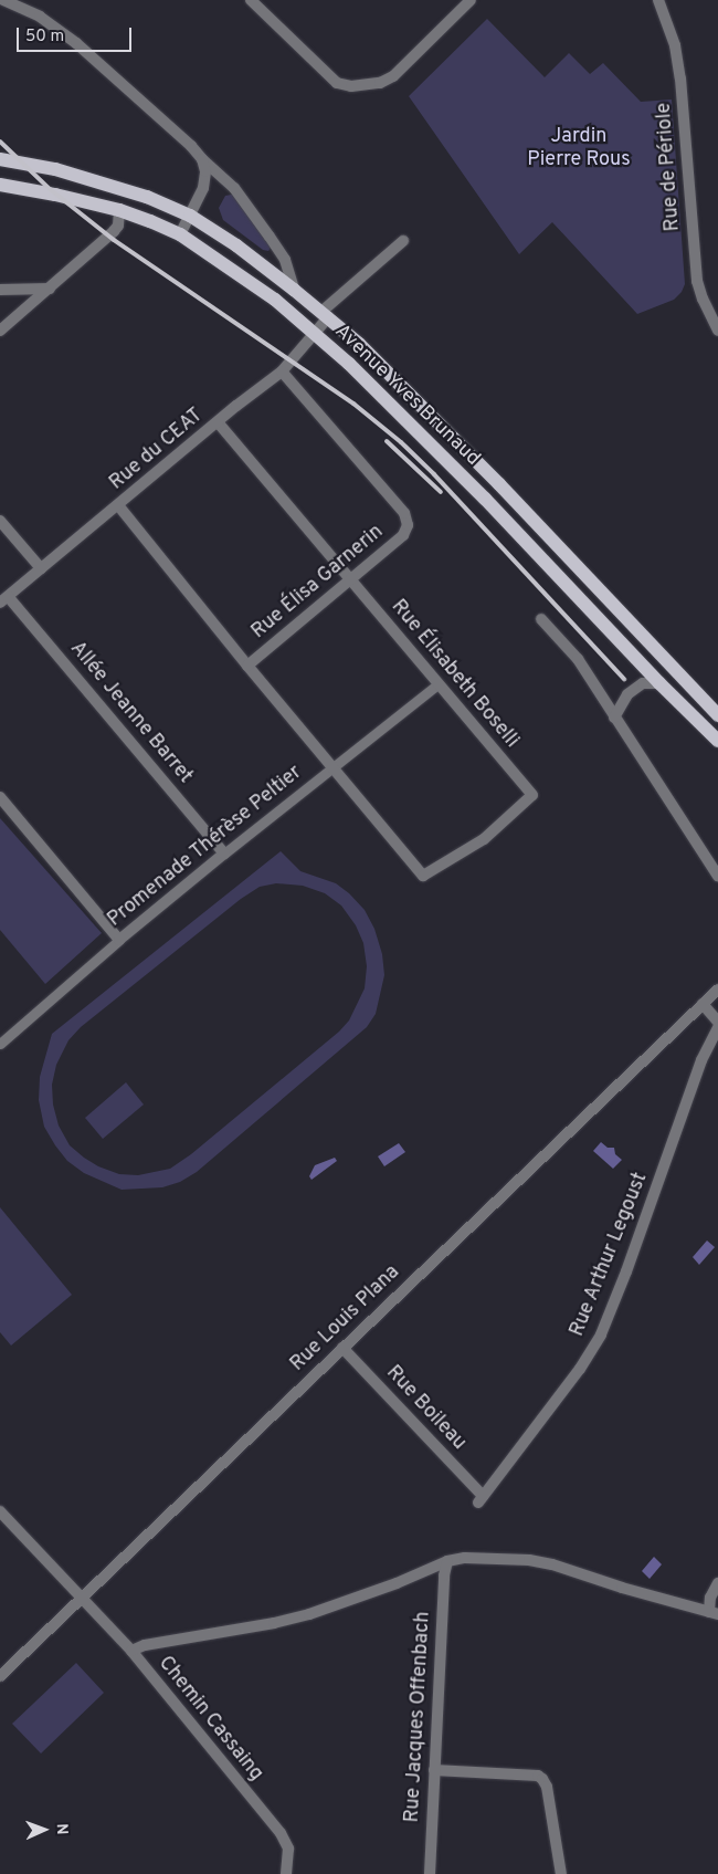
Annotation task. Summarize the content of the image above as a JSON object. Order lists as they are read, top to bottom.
{
  "streets": {
    "main road": ["Avenue Yves Brunaud"],
    "street": [
      "Rue de Périole",
      "Rue du CEAT",
      "Rue Élisa Garnerin",
      "Rue Élisabeth Boselli",
      "Allée Jeanne Barret",
      "Promenade Thérèse Peltier",
      "Rue Arthur Legoust",
      "Rue Louis Plana",
      "Rue Boileau",
      "Rue Jacques Offenbach",
      "Chemin Cassaing"
    ]
  },
  "crossings": [
    ["Avenue Yves Brunaud", "Rue du CEAT"],
    ["Rue du CEAT", "Rue Élisa Garnerin"],
    ["Rue du CEAT", "Rue Élisabeth Boselli"],
    ["Rue du CEAT", "Allée Jeanne Barret"],
    ["Rue Élisa Garnerin", "Rue Élisabeth Boselli"],
    ["Rue Élisabeth Boselli", "Promenade Thérèse Peltier"],
    ["Allée Jeanne Barret", "Promenade Thérèse Peltier"],
    ["Rue Arthur Legoust", "Rue Boileau"],
    ["Rue Louis Plana", "Rue Boileau"],
    ["Rue Louis Plana", "Chemin Cassaing"]
  ],
  "parks": ["Jardin Pierre Rous"],
  "scale_bar": "50 m",
  "north": "right"
}
